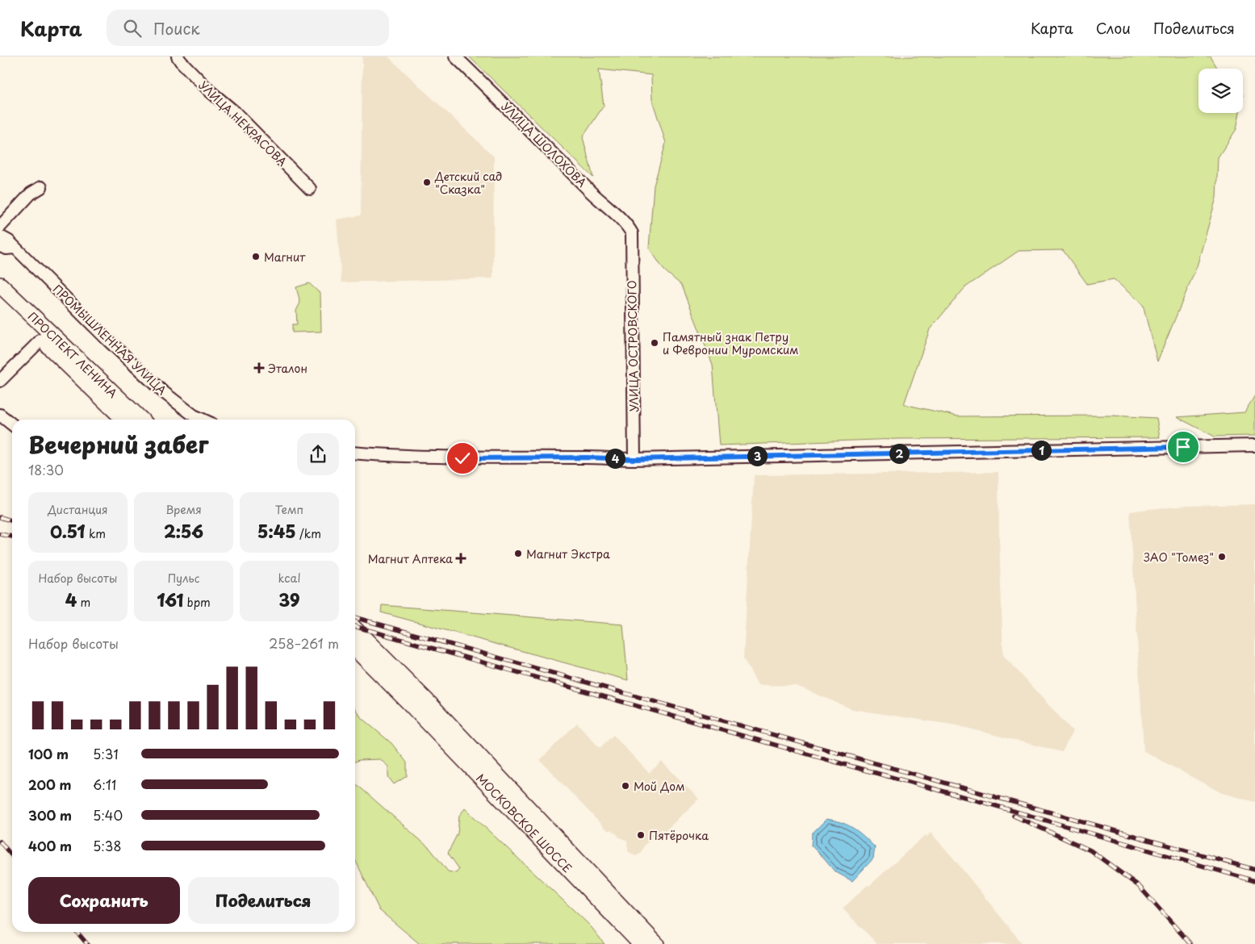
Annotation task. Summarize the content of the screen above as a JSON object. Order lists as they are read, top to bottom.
{
  "streets": {
    "main road": ["ПРОСПЕКТ ЛЕНИНА", "МОСКОВСКОЕ ШОССЕ"],
    "street": [
      "УЛИЦА НЕКРАСОВА",
      "УЛИЦА ШОЛОХОВА",
      "ПРОМЫШЛЕННАЯ УЛИЦА",
      "УЛИЦА ОСТРОВСКОГО"
    ]
  },
  "crossings": [
    ["УЛИЦА ШОЛОХОВА", "УЛИЦА ОСТРОВСКОГО"]
  ],
  "places": {
    "other": [
      "Детский сад \"Сказка\"",
      "Магнит",
      "Памятный знак Петру и Февронии Муромским",
      "Магнит Экстра",
      "ЗАО \"Томез\"",
      "Мой Дом",
      "Пятёрочка"
    ],
    "health": ["Эталон", "Магнит Аптека"]
  },
  "page": {
    "header": "Карта",
    "search": "Поиск",
    "nav": ["Карта", "Слои", "Поделиться"],
    "heading": ["Вечерний забег", "18:30"],
    "pins": [
      "1",
      "2",
      "3",
      "4"
    ],
    "stats": [
      ["Дистанция", "0.51 km"],
      ["Время", "2:56"],
      ["Темп", "5:45 /km"],
      ["Набор высоты", "4 m"],
      ["Пульс", "161 bpm"],
      ["kcal", "39"]
    ],
    "chart": ["Набор высоты", "258–261 m"],
    "list": [
      {
        "name": "100 m",
        "note": "5:31"
      },
      {
        "name": "200 m",
        "note": "6:11"
      },
      {
        "name": "300 m",
        "note": "5:40"
      },
      {
        "name": "400 m",
        "note": "5:38"
      }
    ],
    "buttons": ["Сохранить", "Поделиться"]
  }
}
